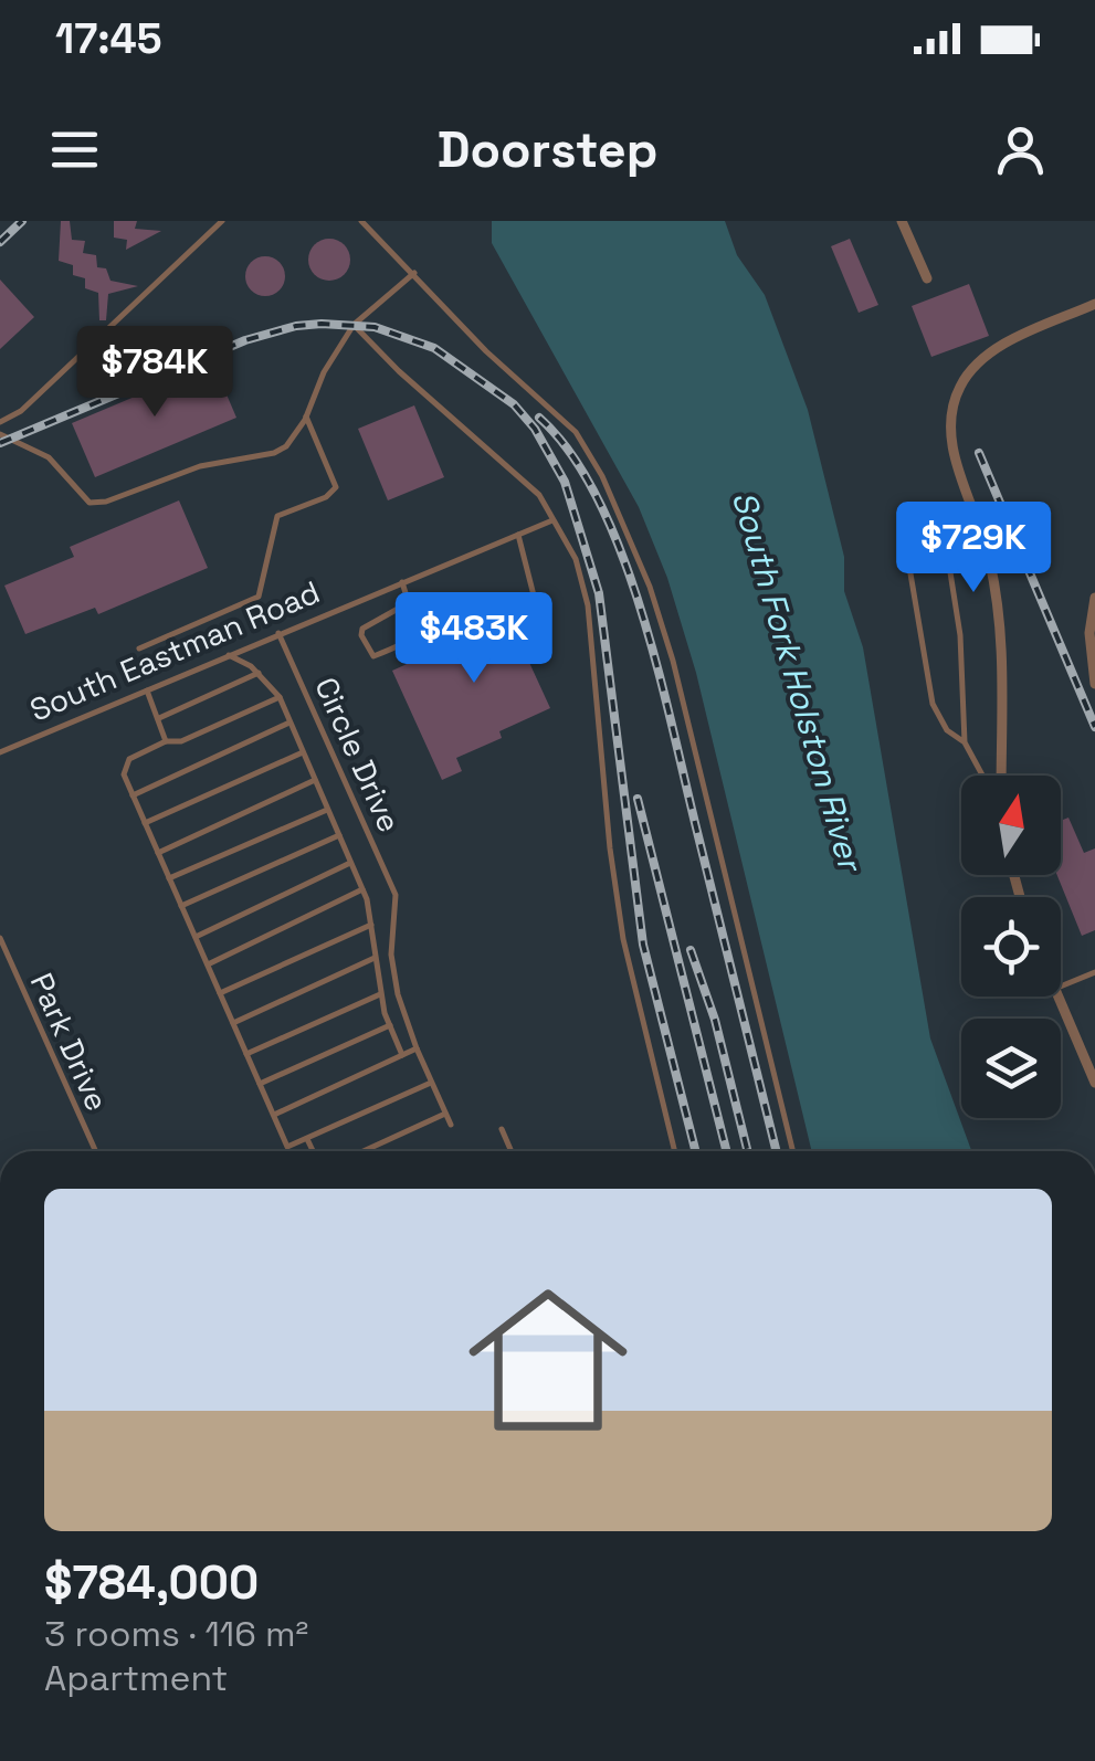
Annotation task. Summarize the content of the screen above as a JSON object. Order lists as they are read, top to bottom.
{
  "streets": {
    "lane": ["South Eastman Road", "Circle Drive", "Park Drive"]
  },
  "crossings": [
    ["South Eastman Road", "Circle Drive"]
  ],
  "water": ["South Fork Holston River"],
  "north": "top",
  "page": {
    "status": "17:45",
    "header": "Doorstep",
    "price": ["$784K", "$729K", "$483K"],
    "list": [
      {
        "name": "$784,000",
        "note": "3 rooms · 116 m² · Apartment"
      }
    ]
  }
}
